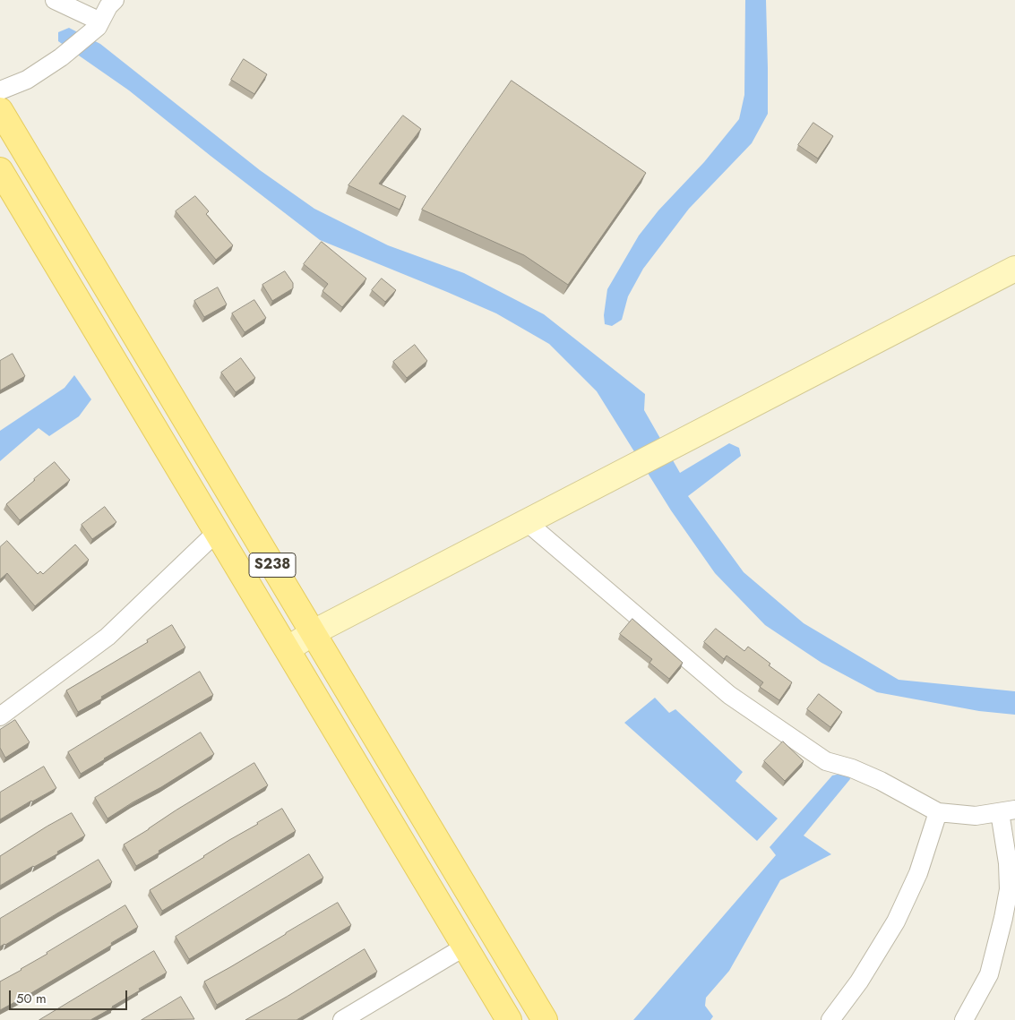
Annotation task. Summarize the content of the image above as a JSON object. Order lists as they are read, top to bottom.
{
  "streets": {
    "main road": ["S238"]
  },
  "scale_bar": "50 m"
}
